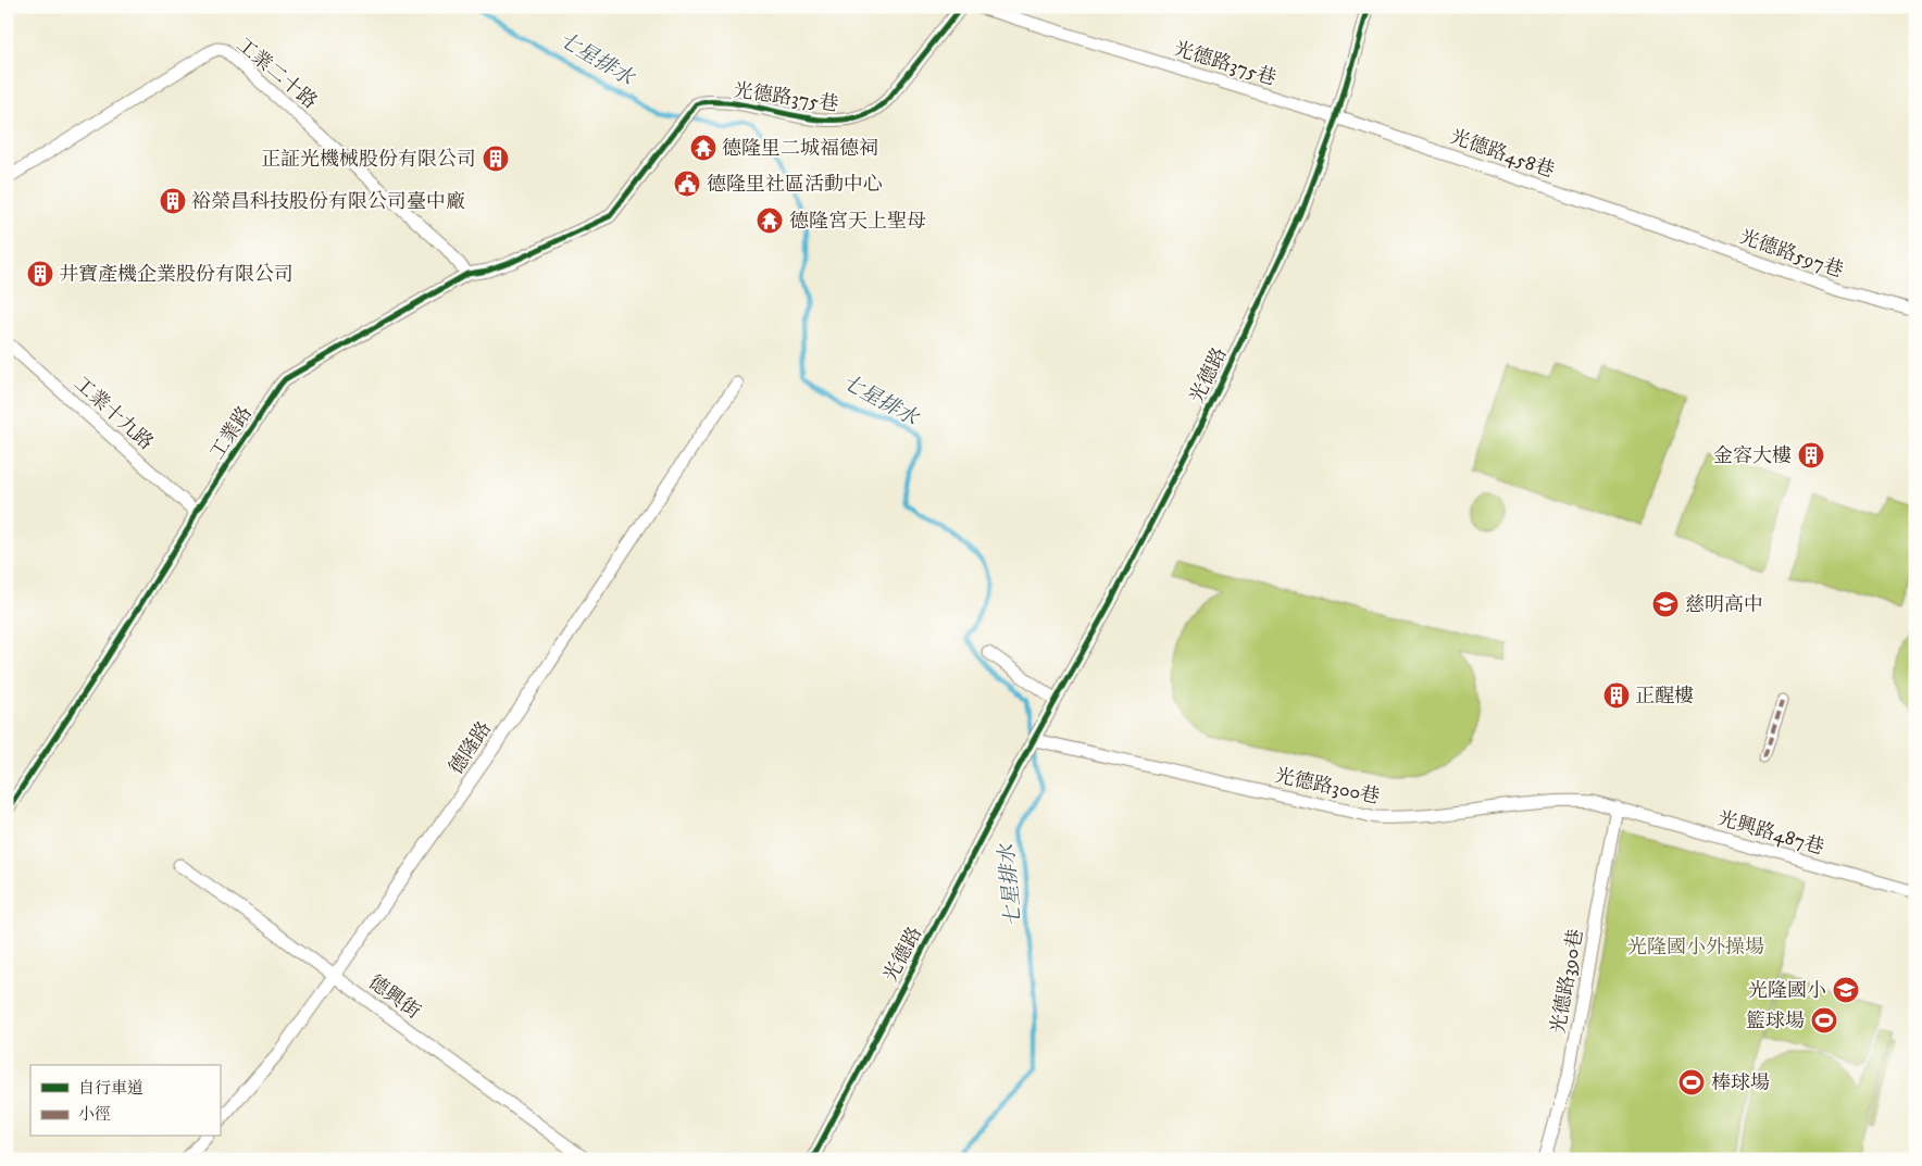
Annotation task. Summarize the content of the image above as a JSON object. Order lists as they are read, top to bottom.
{
  "streets": {
    "street": [
      "光德路375巷",
      "工業二十路",
      "光德路458巷",
      "光德路597巷",
      "光德路",
      "工業十九路",
      "工業路",
      "德隆路",
      "光德路300巷",
      "光興路487巷",
      "光德路390巷",
      "德興街"
    ]
  },
  "crossings": [
    ["光德路375巷", "光德路458巷"],
    ["光德路375巷", "光德路"],
    ["光德路375巷", "工業路"],
    ["工業二十路", "工業路"],
    ["光德路458巷", "光德路597巷"],
    ["光德路458巷", "光德路"],
    ["光德路", "光德路300巷"],
    ["工業十九路", "工業路"],
    ["德隆路", "德興街"],
    ["光德路300巷", "光興路487巷"],
    ["光德路300巷", "光德路390巷"],
    ["光興路487巷", "光德路390巷"]
  ],
  "water": ["七星排水"],
  "parks": ["光隆國小外操場"],
  "places": {
    "temple": ["德隆里二城福德祠", "德隆宮天上聖母"],
    "building": [
      "正証光機械股份有限公司",
      "裕榮昌科技股份有限公司臺中廠",
      "井寶產機企業股份有限公司",
      "金容大樓",
      "正醒樓"
    ],
    "public building": ["德隆里社區活動中心"],
    "school or university": ["慈明高中", "光隆國小"],
    "sports": ["籃球場", "棒球場"]
  },
  "legend": ["自行車道", "小徑"]
}
